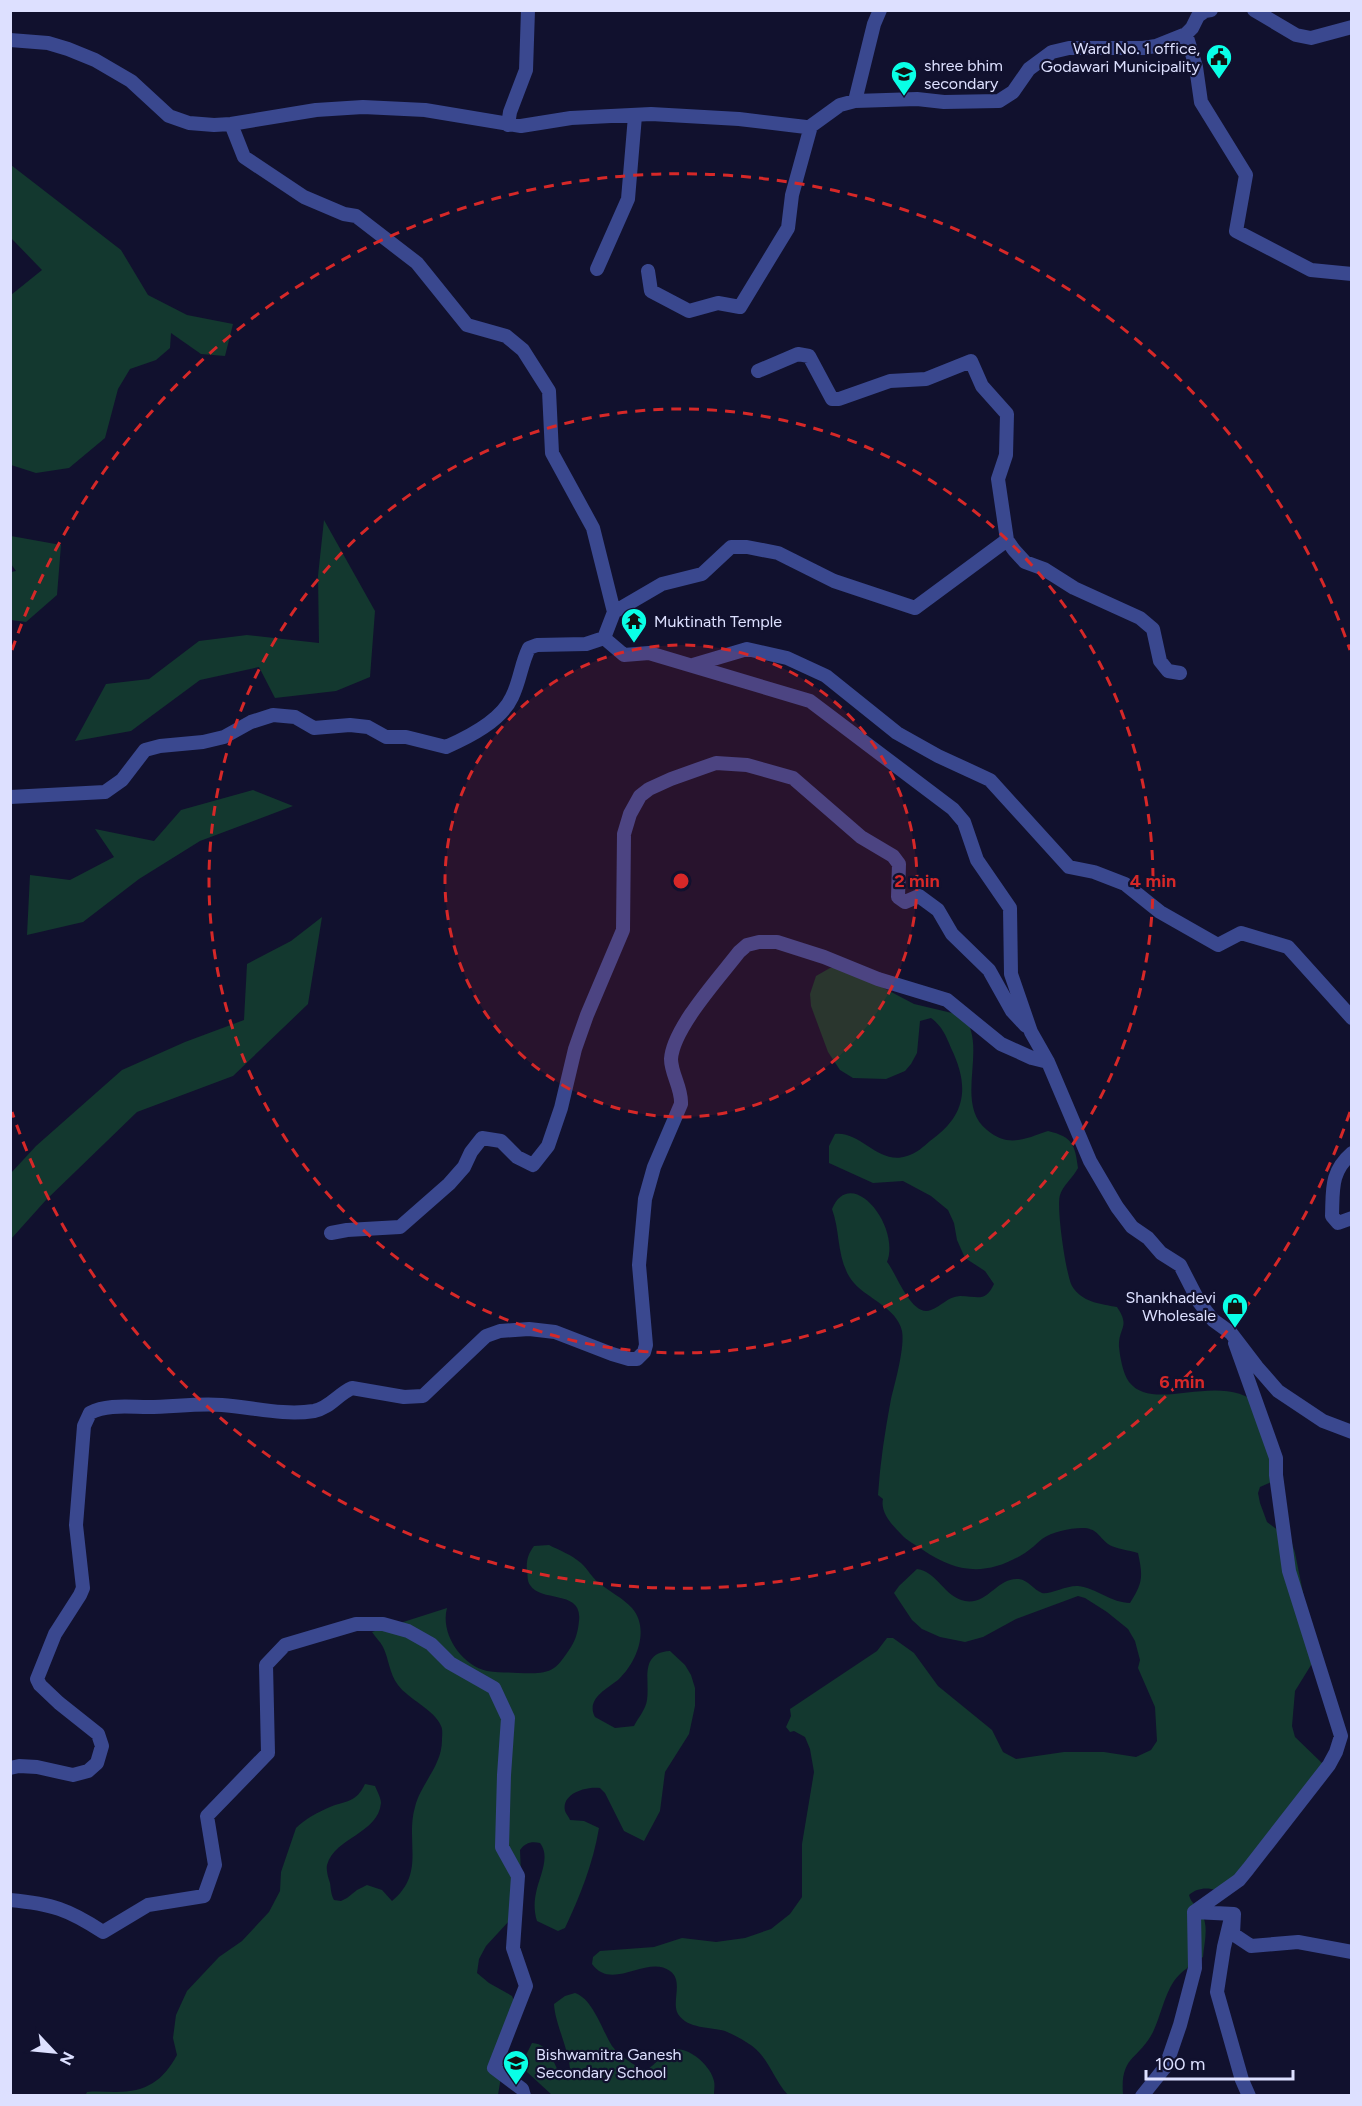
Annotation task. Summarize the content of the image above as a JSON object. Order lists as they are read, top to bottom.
{
  "places": {
    "public building": ["Ward No. 1 office, Godawari Municipality"],
    "school or university": ["shree bhim secondary", "Bishwamitra Ganesh Secondary School"],
    "temple": ["Muktinath Temple"],
    "shop": ["Shankhadevi Wholesale"]
  },
  "scale_bar": "100 m",
  "north": "bottom right",
  "rings": ["2 min", "4 min", "6 min"]
}
